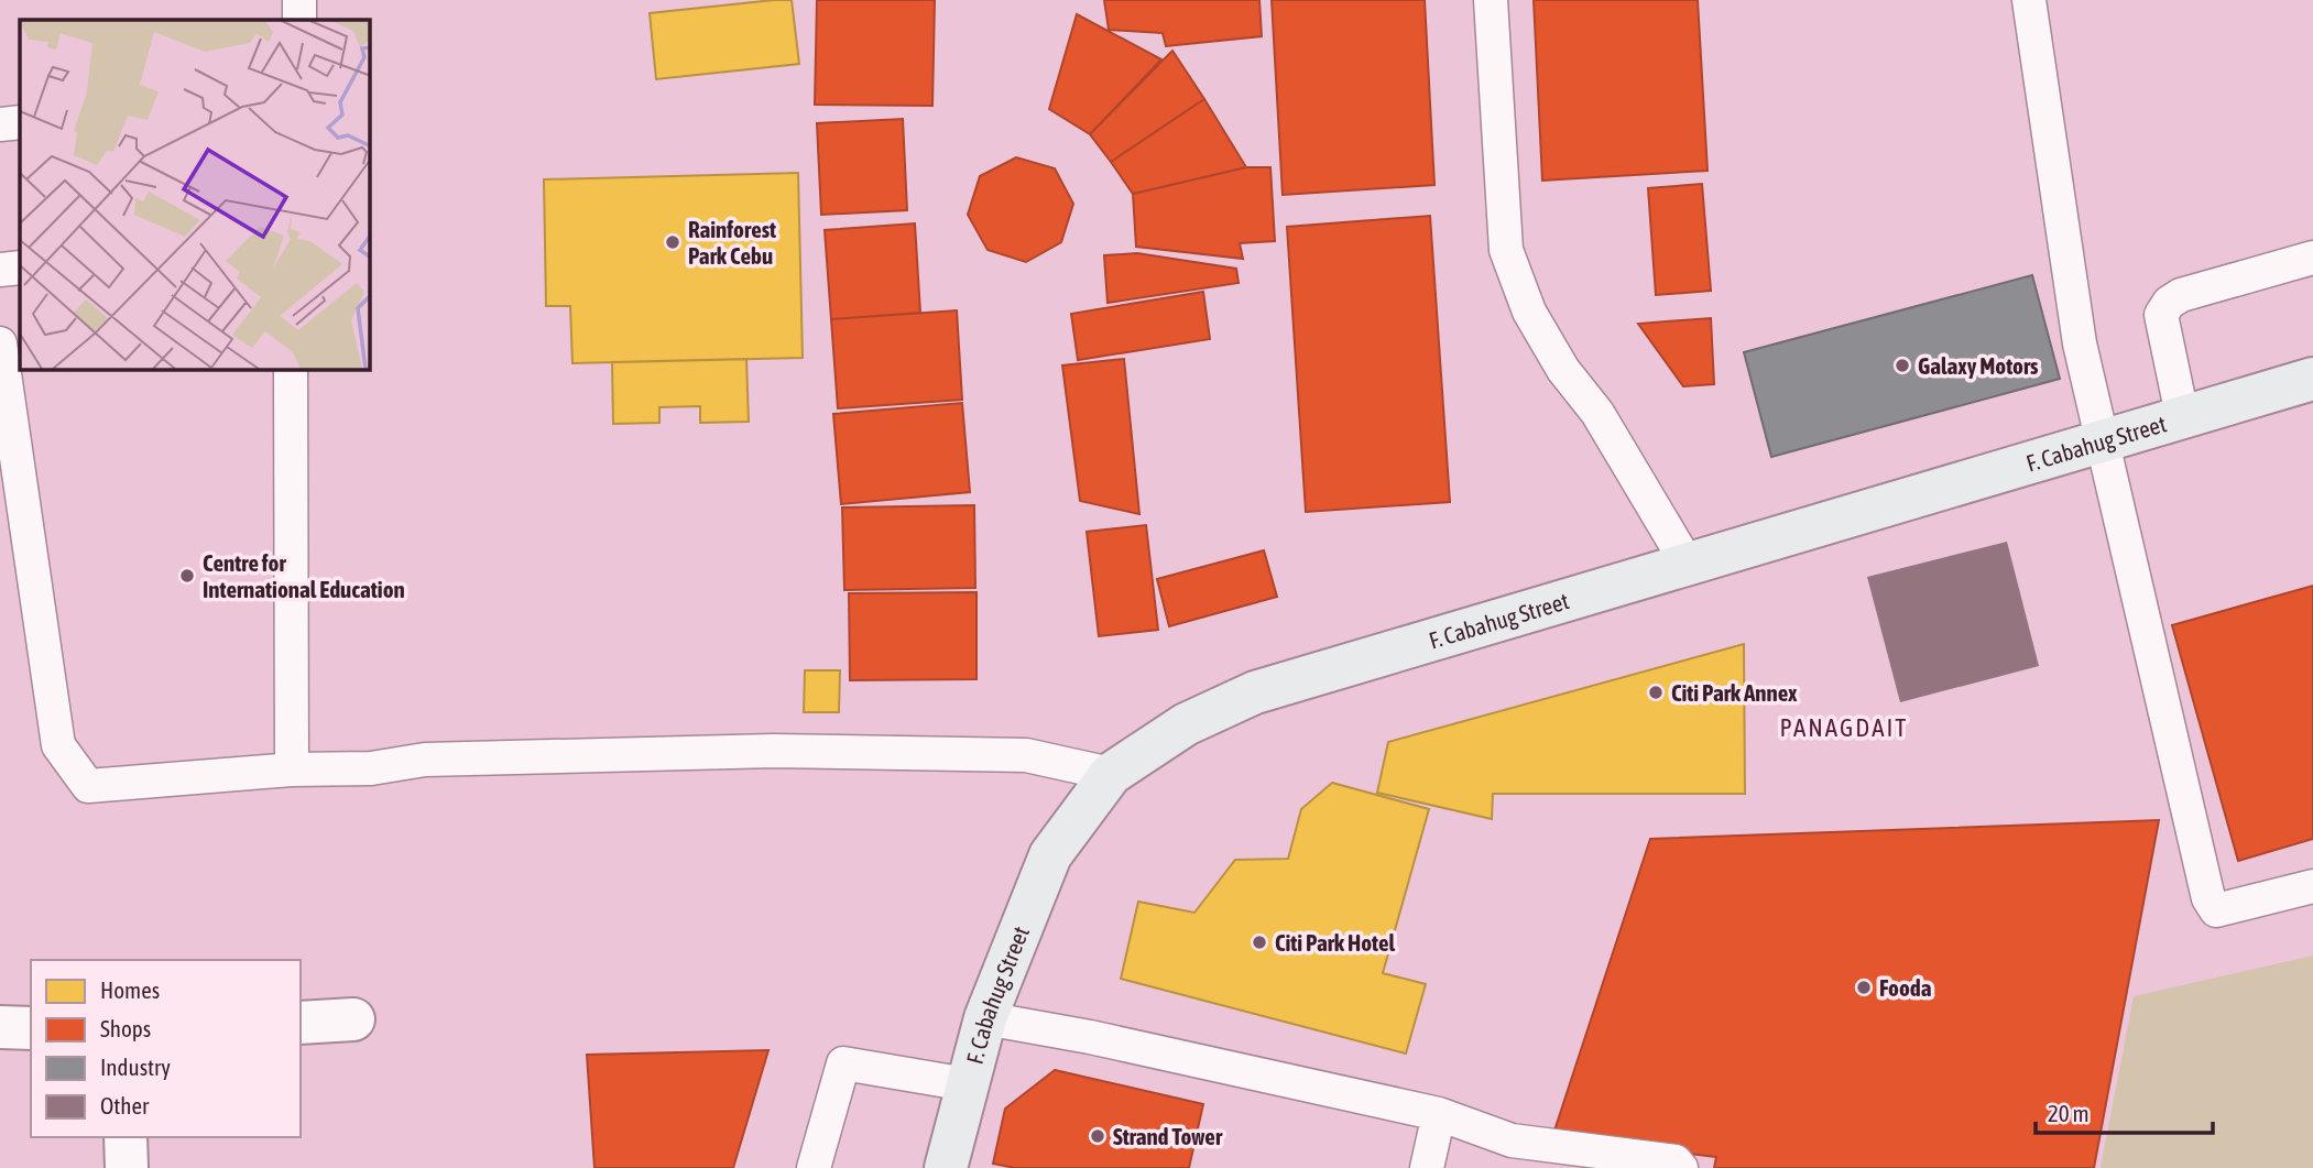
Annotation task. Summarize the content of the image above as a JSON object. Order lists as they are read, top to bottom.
{
  "streets": {
    "main road": ["F. Cabahug Street"]
  },
  "districts": ["PANAGDAIT"],
  "places": [
    "Rainforest Park Cebu",
    "Galaxy Motors",
    "Centre for International Education",
    "Citi Park Annex",
    "Citi Park Hotel",
    "Fooda",
    "Strand Tower"
  ],
  "legend": [
    "Homes",
    "Shops",
    "Industry",
    "Other"
  ],
  "scale_bar": "20 m"
}
